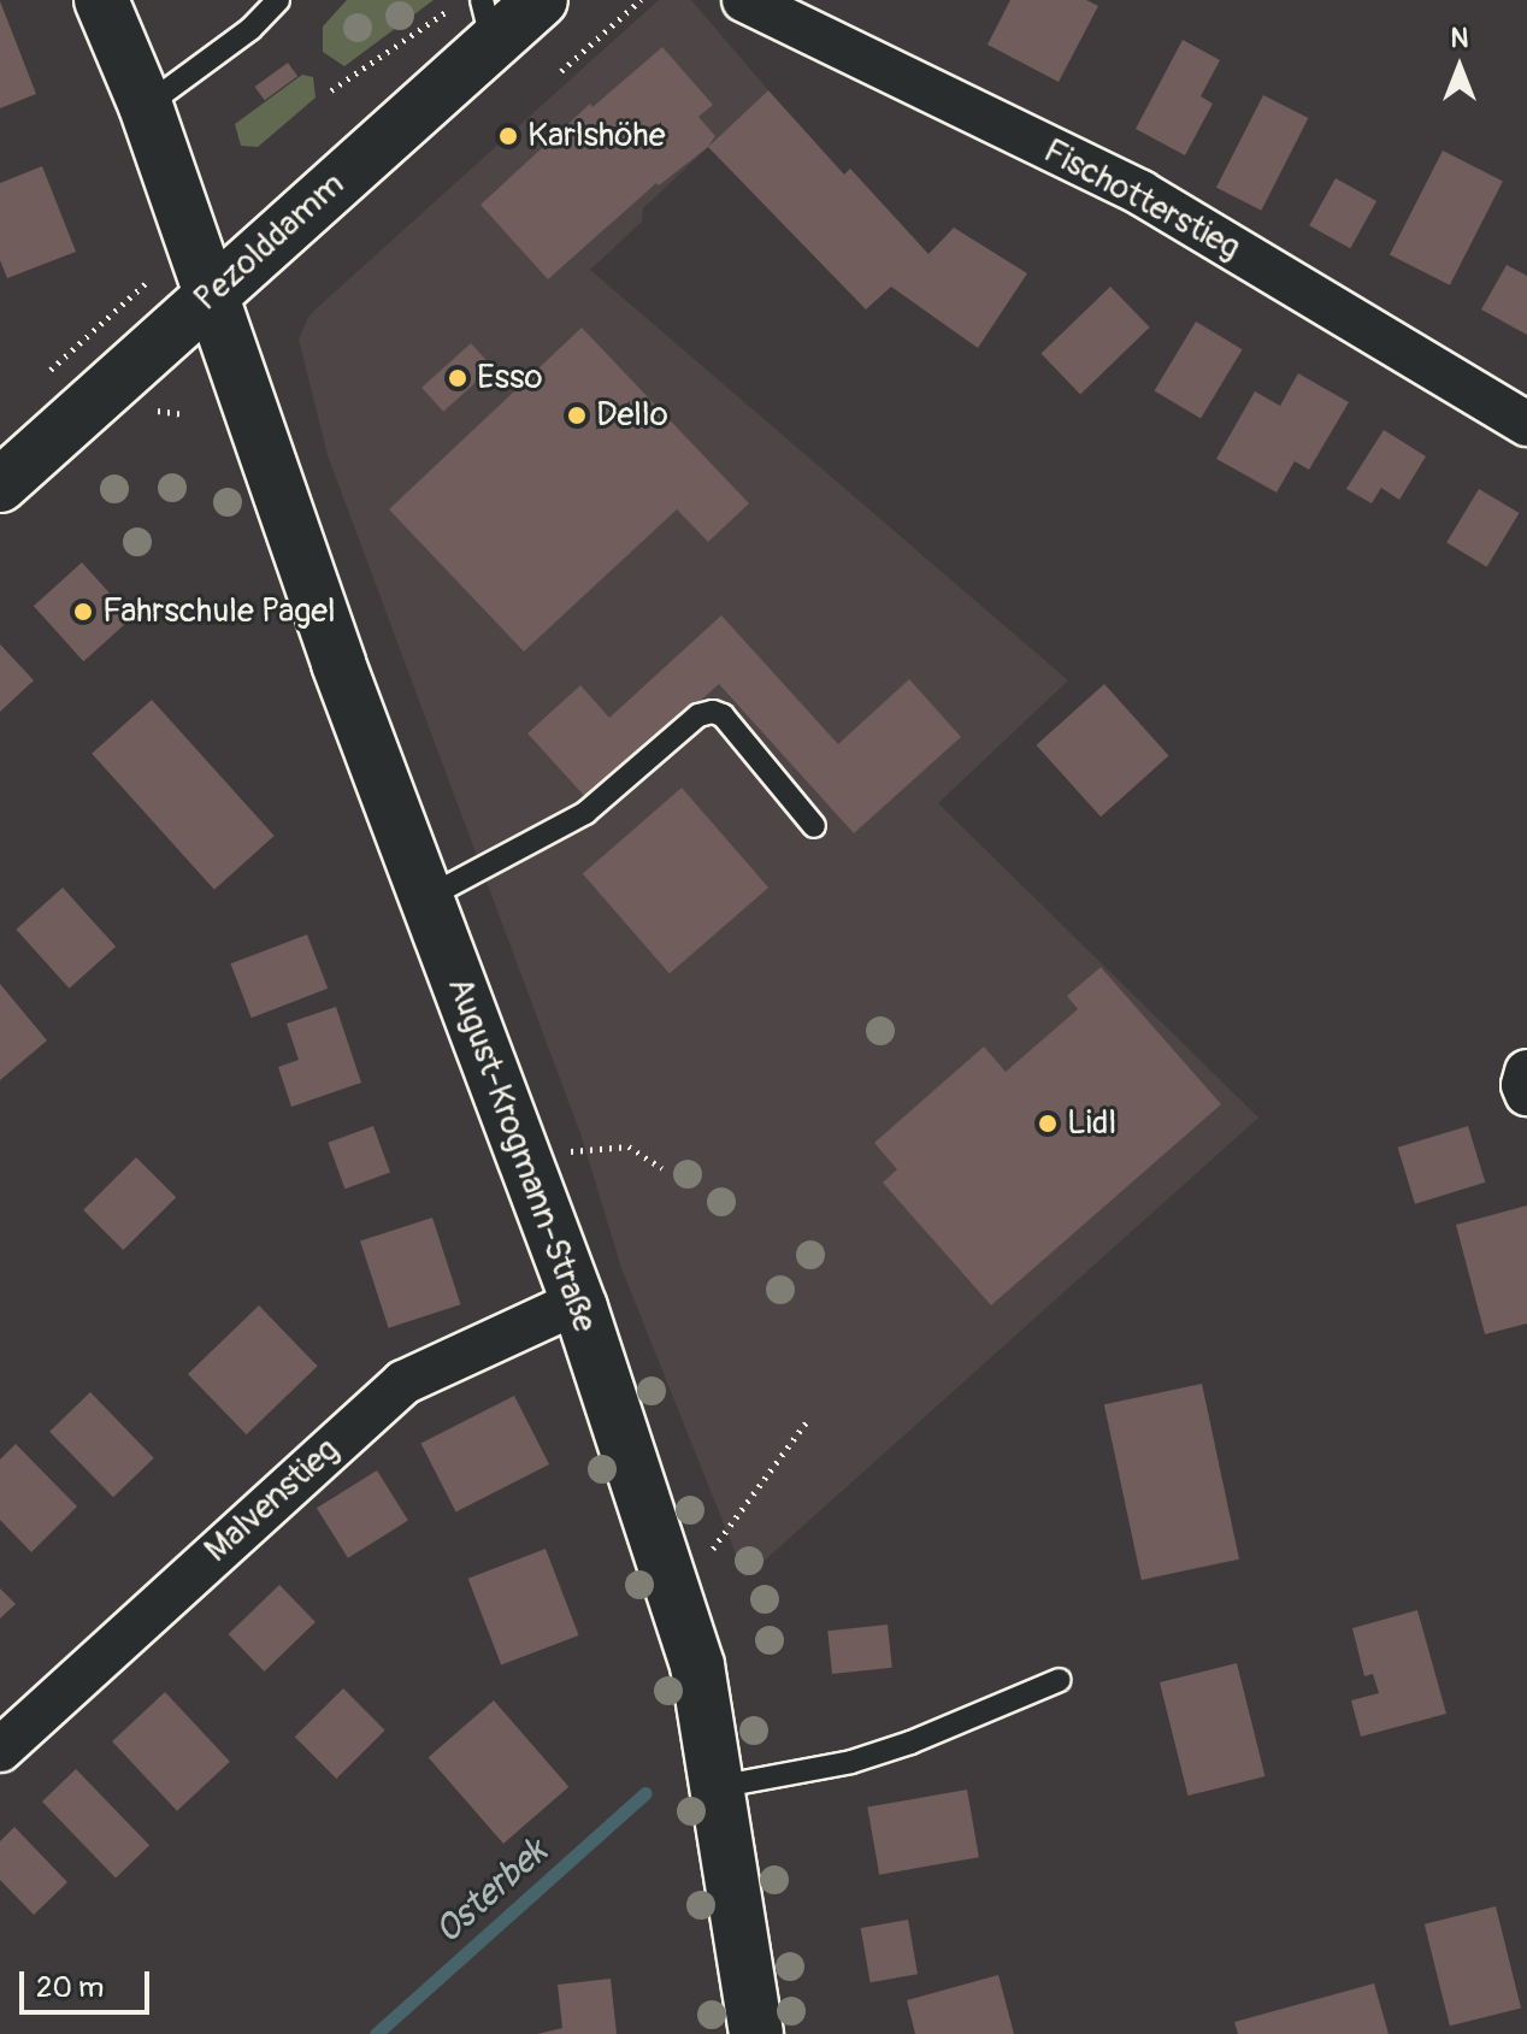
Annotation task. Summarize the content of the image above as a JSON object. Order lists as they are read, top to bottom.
{
  "streets": {
    "main road": ["Pezolddamm", "August-Krogmann-Straße"],
    "street": ["Fischotterstieg", "Malvenstieg"]
  },
  "crossings": [
    ["Pezolddamm", "August-Krogmann-Straße"],
    ["August-Krogmann-Straße", "Malvenstieg"]
  ],
  "water": ["Osterbek"],
  "places": [
    "Karlshöhe",
    "Esso",
    "Dello",
    "Fahrschule Pagel",
    "Lidl"
  ],
  "scale_bar": "20 m",
  "north": "top"
}
